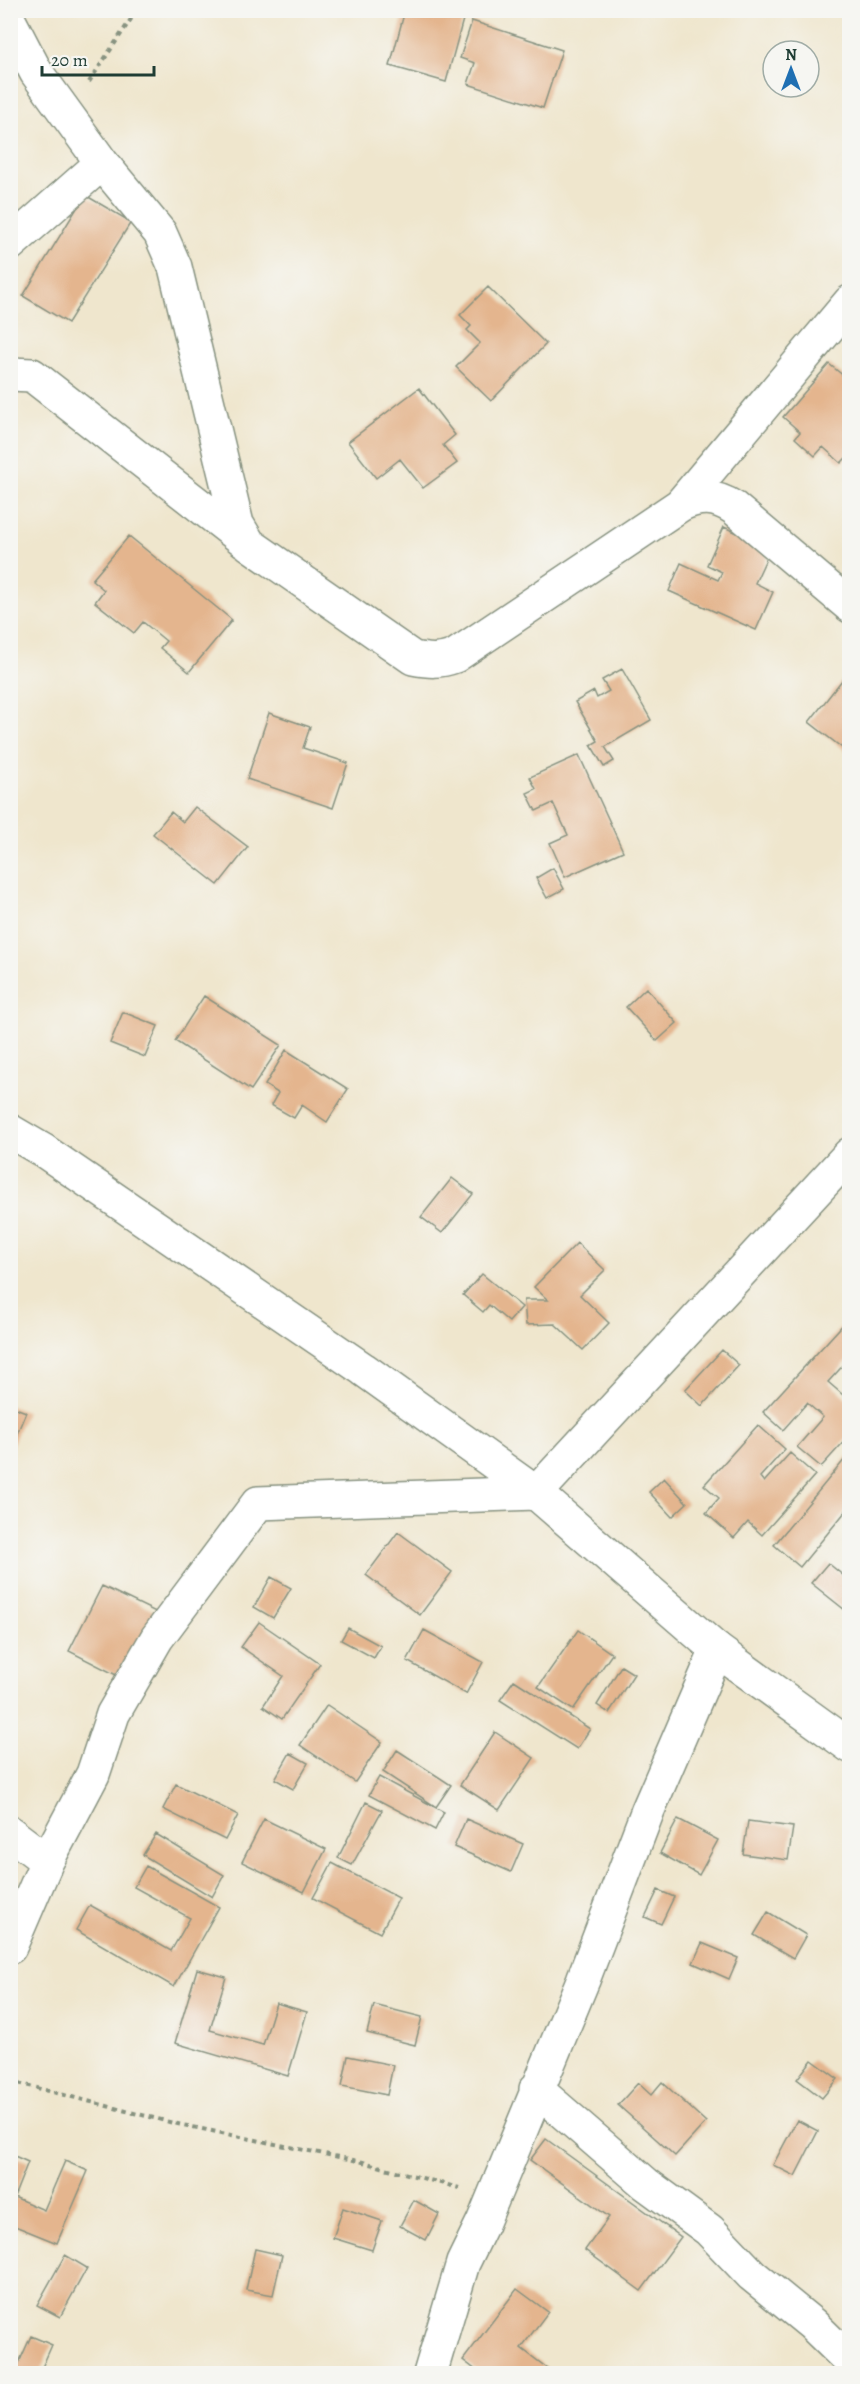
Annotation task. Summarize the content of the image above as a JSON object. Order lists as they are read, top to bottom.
{
  "scale_bar": "20 m",
  "north": "top"
}
